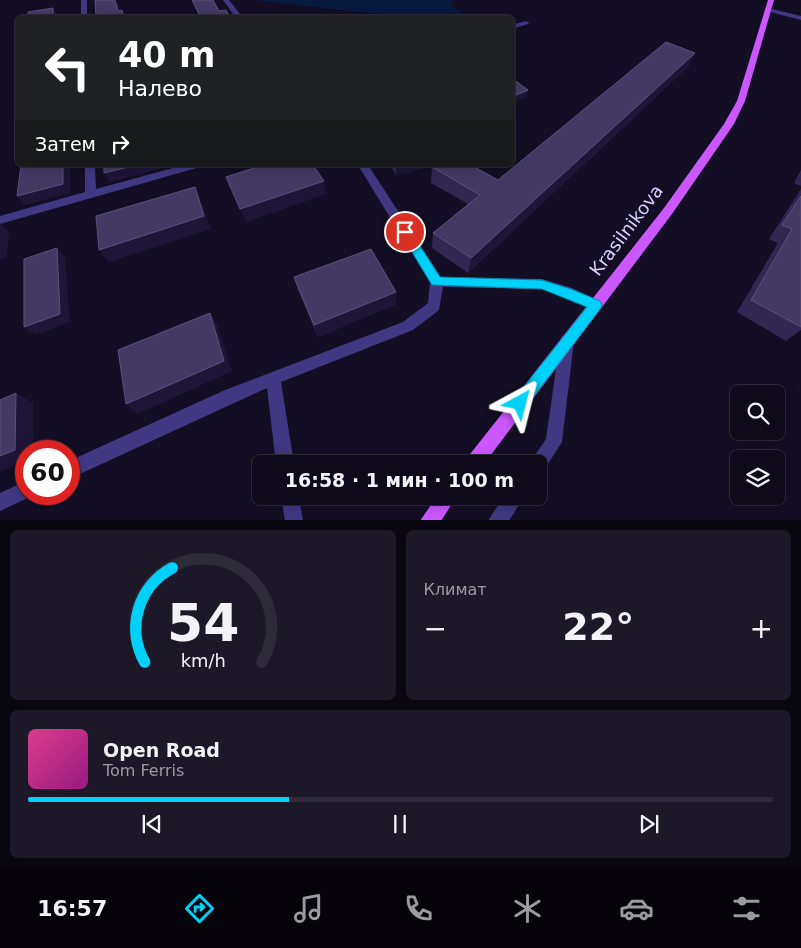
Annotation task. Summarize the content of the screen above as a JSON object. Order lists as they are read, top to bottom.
{
  "streets": {
    "main road": ["Krasilnikova"]
  },
  "page": {
    "turn": ["40 m", "Налево"],
    "then": "Затем",
    "limit": "60",
    "trip": "16:58 · 1 мин · 100 m",
    "tile": "Климат",
    "heat": ["−", "22°", "+"],
    "song": ["Open Road", "Tom Ferris"],
    "tabs": "16:57",
    "gauge": ["54", "km/h"]
  }
}
